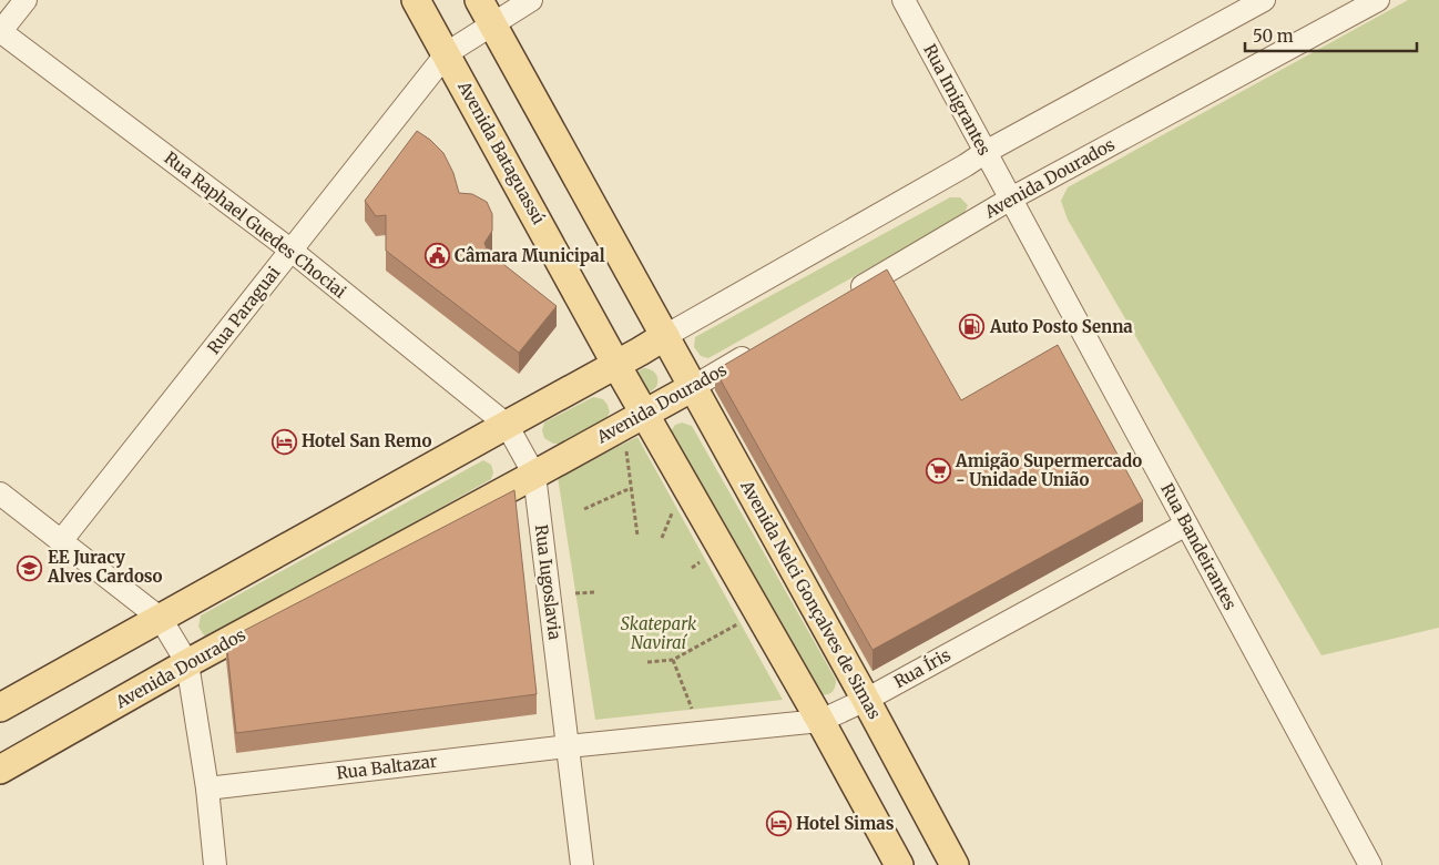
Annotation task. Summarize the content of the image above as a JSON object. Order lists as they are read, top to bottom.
{
  "streets": {
    "main road": ["Avenida Bataguassú", "Avenida Dourados", "Avenida Nelci Gonçalves de Simas"],
    "street": [
      "Rua Imigrantes",
      "Rua Raphael Guedes Chociai",
      "Rua Paraguai",
      "Rua Bandeirantes",
      "Rua Iugoslavia",
      "Rua Íris",
      "Rua Baltazar"
    ]
  },
  "crossings": [
    ["Rua Imigrantes", "Avenida Dourados"],
    ["Rua Imigrantes", "Rua Bandeirantes"],
    ["Avenida Bataguassú", "Rua Paraguai"],
    ["Avenida Dourados", "Rua Bandeirantes"],
    ["Avenida Dourados", "Rua Iugoslavia"],
    ["Avenida Dourados", "Avenida Nelci Gonçalves de Simas"],
    ["Rua Raphael Guedes Chociai", "Rua Paraguai"],
    ["Rua Raphael Guedes Chociai", "Rua Iugoslavia"],
    ["Rua Bandeirantes", "Rua Íris"],
    ["Rua Iugoslavia", "Rua Íris"],
    ["Rua Iugoslavia", "Rua Baltazar"],
    ["Avenida Nelci Gonçalves de Simas", "Rua Íris"],
    ["Rua Íris", "Rua Baltazar"]
  ],
  "parks": ["Skatepark Naviraí"],
  "places": {
    "public building": ["Câmara Municipal"],
    "fuel station": ["Auto Posto Senna"],
    "hotel": ["Hotel San Remo", "Hotel Simas"],
    "supermarket": ["Amigão Supermercado - Unidade União"],
    "school or university": ["EE Juracy Alves Cardoso"]
  },
  "scale_bar": "50 m"
}
